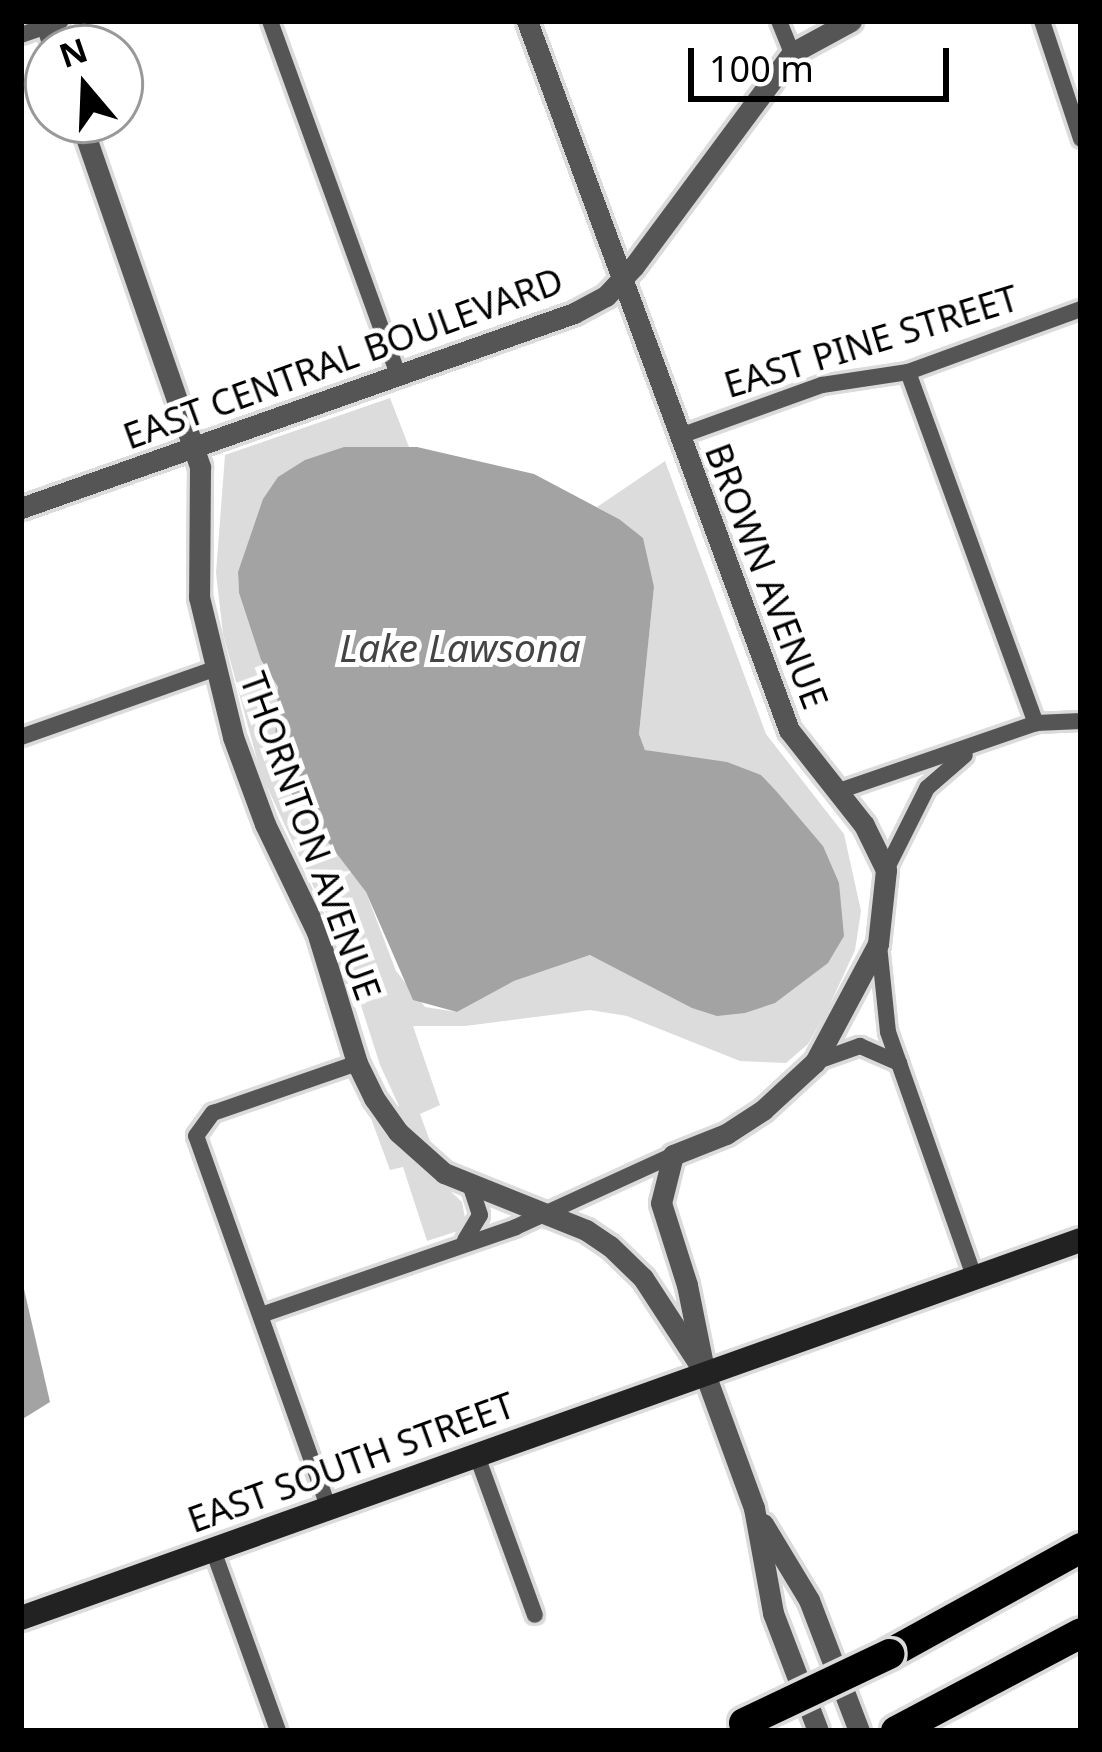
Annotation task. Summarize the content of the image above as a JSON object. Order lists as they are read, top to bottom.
{
  "streets": {
    "main road": ["EAST SOUTH STREET"],
    "street": [
      "EAST PINE STREET",
      "EAST CENTRAL BOULEVARD",
      "BROWN AVENUE",
      "THORNTON AVENUE"
    ]
  },
  "crossings": [
    ["EAST PINE STREET", "BROWN AVENUE"],
    ["EAST CENTRAL BOULEVARD", "BROWN AVENUE"],
    ["EAST CENTRAL BOULEVARD", "THORNTON AVENUE"],
    ["THORNTON AVENUE", "EAST SOUTH STREET"]
  ],
  "water": ["Lake Lawsona"],
  "scale_bar": "100 m",
  "north": "top"
}
